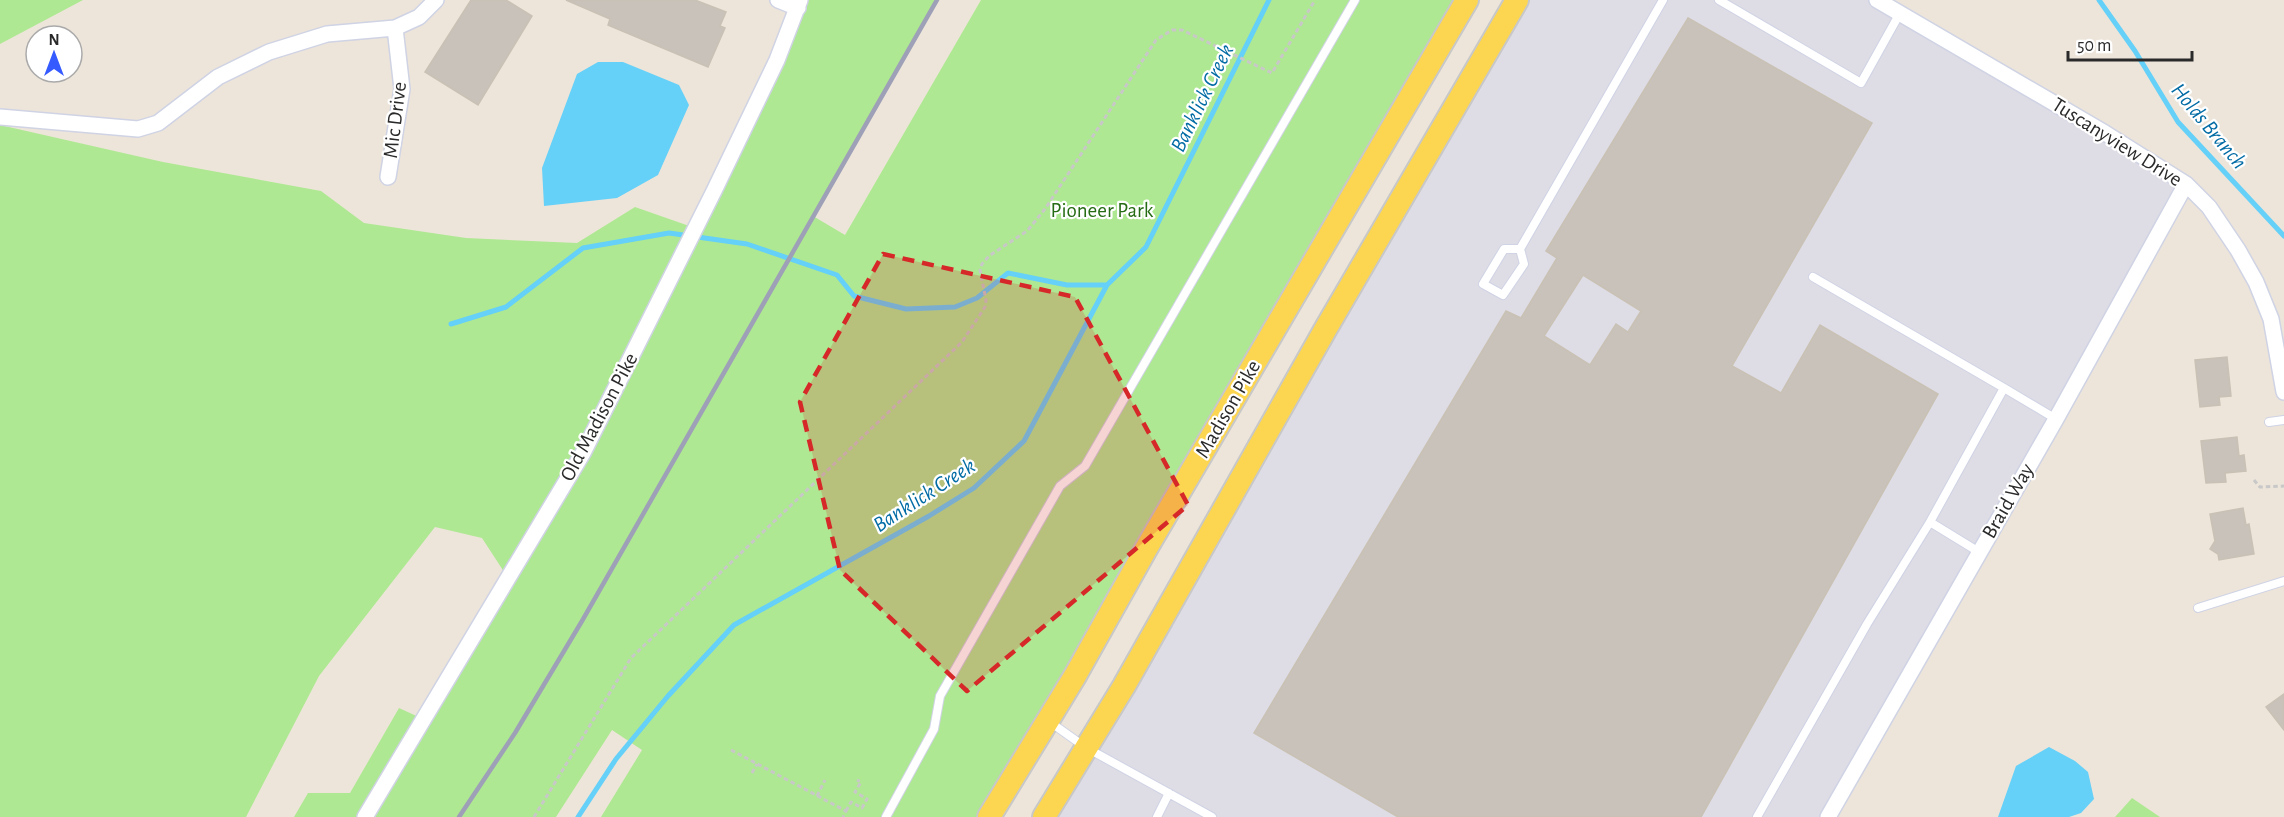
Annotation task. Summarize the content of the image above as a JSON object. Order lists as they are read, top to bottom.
{
  "streets": {
    "main road": ["Madison Pike"],
    "street": [
      "Mic Drive",
      "Tuscanyview Drive",
      "Old Madison Pike",
      "Braid Way"
    ]
  },
  "crossings": [
    ["Tuscanyview Drive", "Braid Way"]
  ],
  "water": ["Banklick Creek", "Holds Branch"],
  "parks": ["Pioneer Park"],
  "scale_bar": "50 m",
  "north": "top"
}
